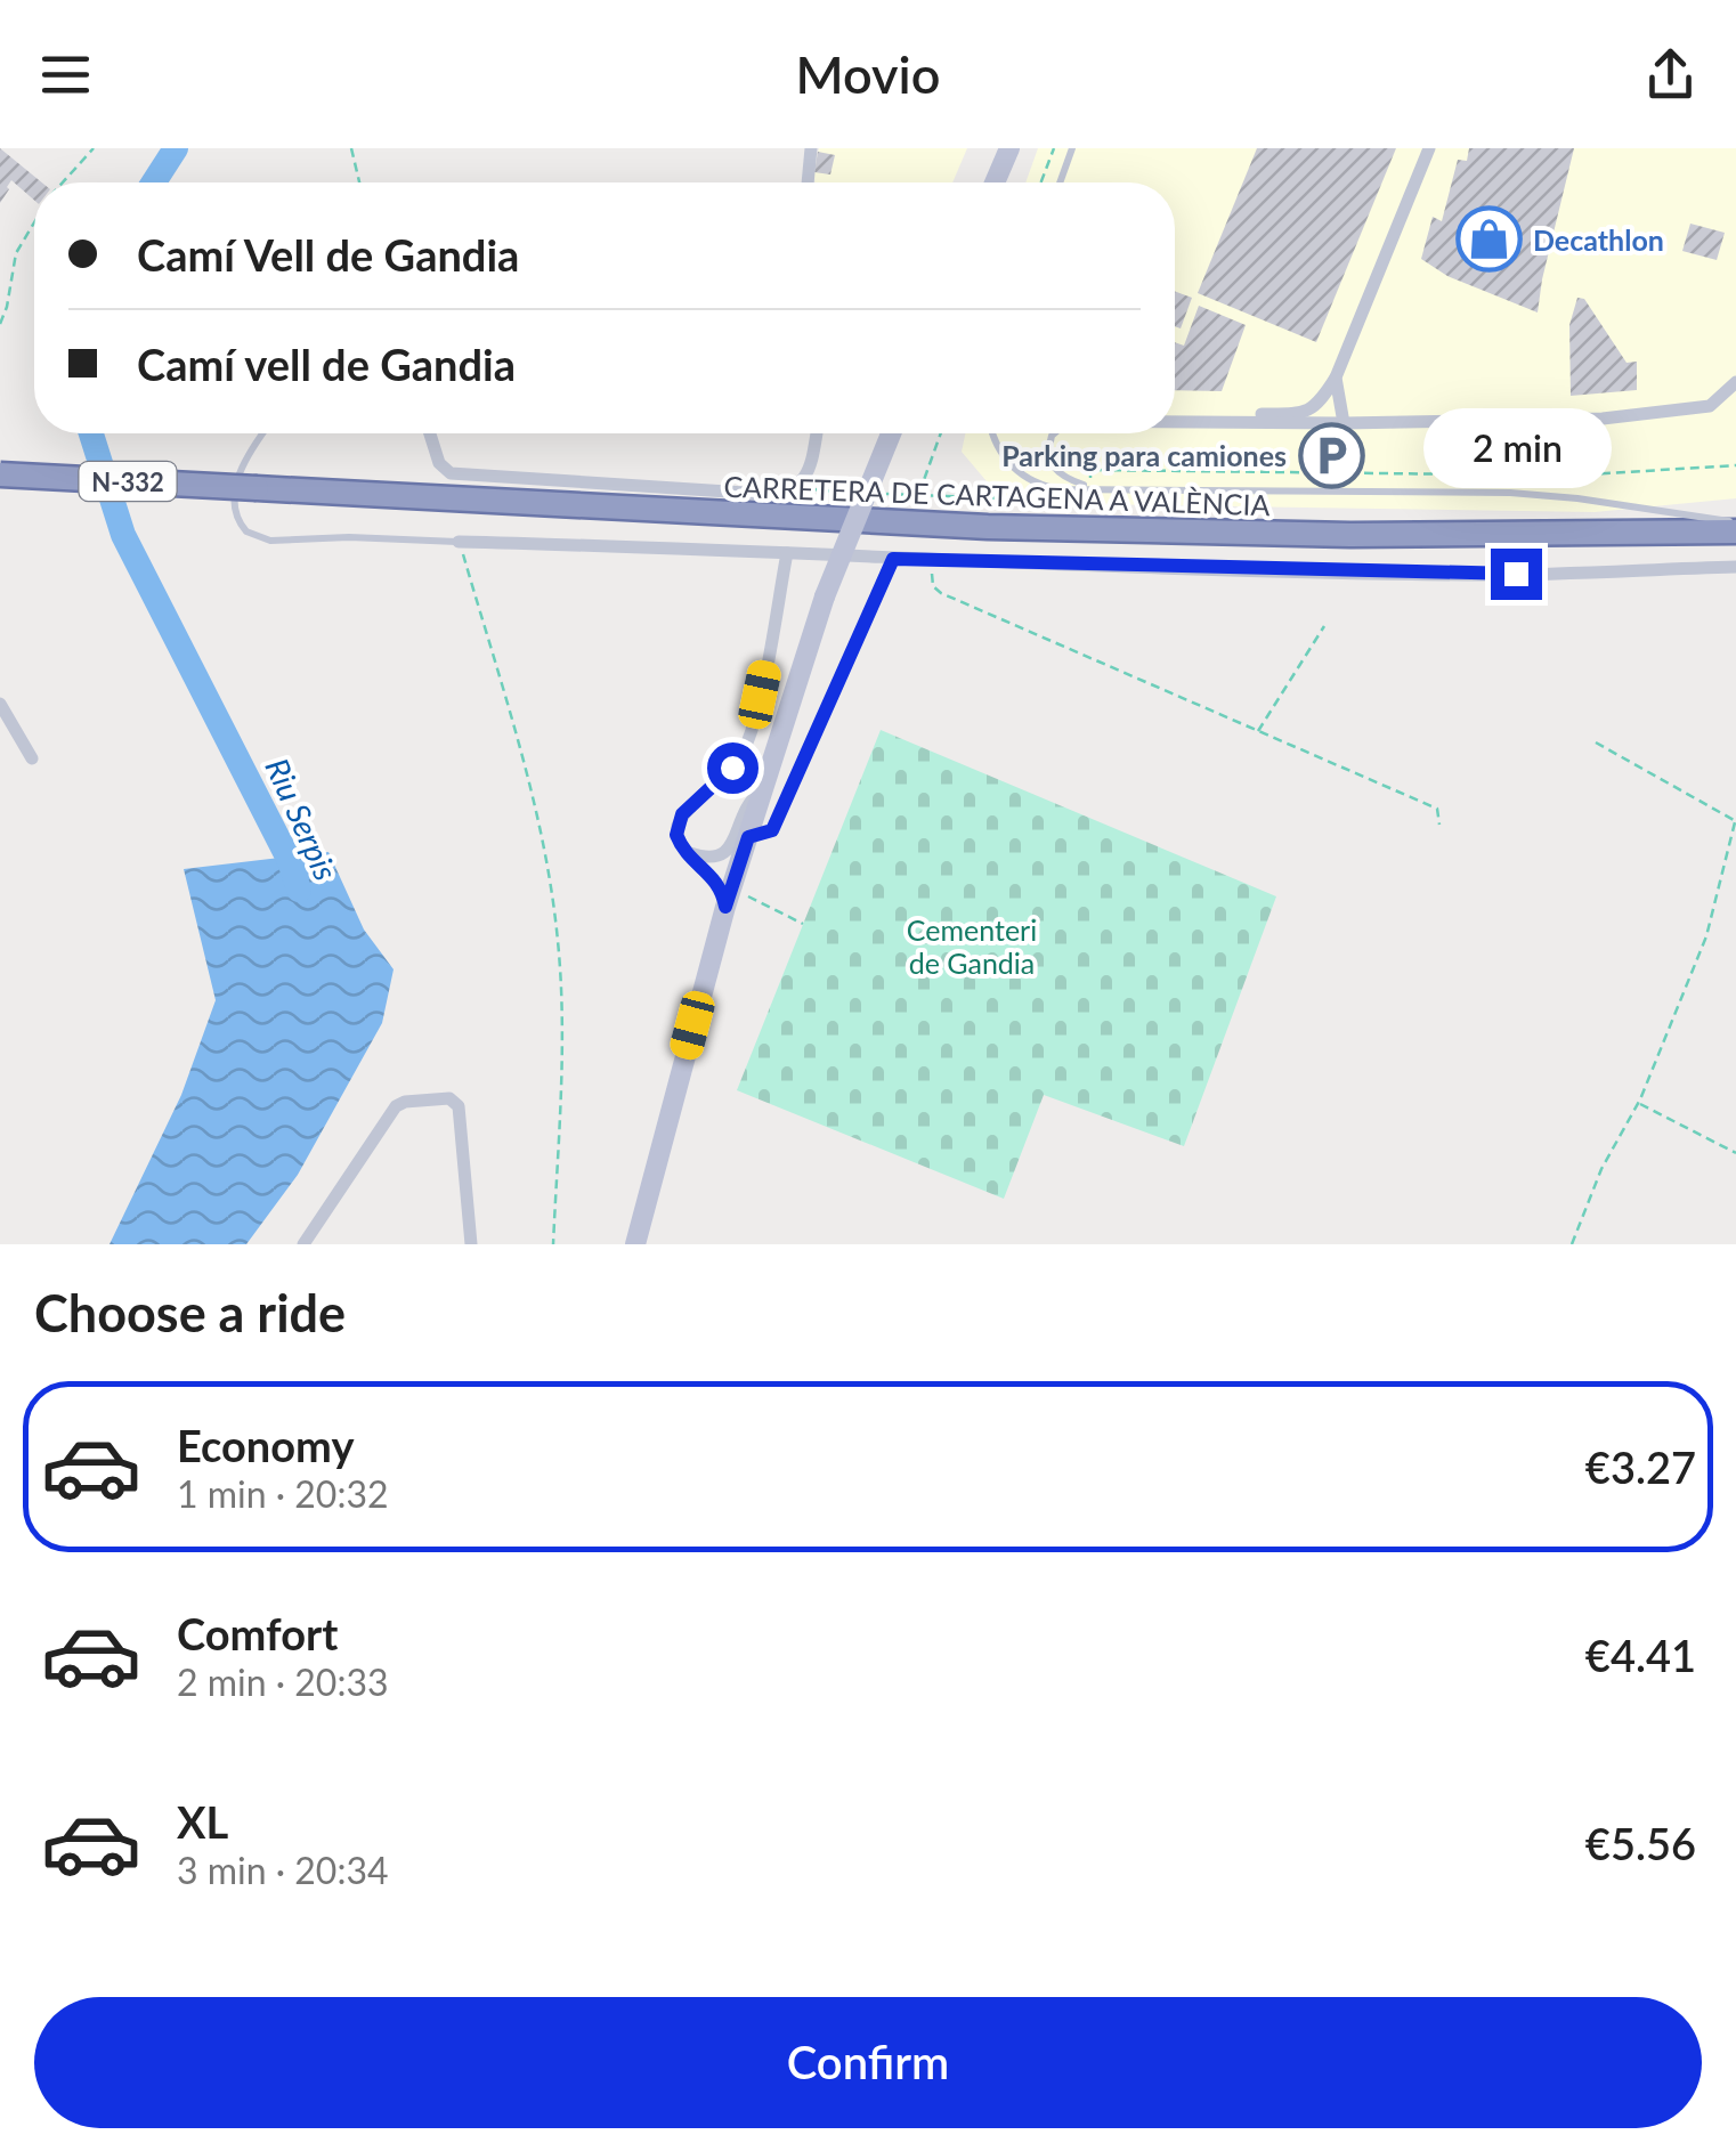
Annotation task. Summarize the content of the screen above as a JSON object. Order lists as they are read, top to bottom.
{
  "streets": {
    "highway": ["N-332", "CARRETERA DE CARTAGENA A VALÈNCIA"]
  },
  "water": ["Riu Serpis"],
  "parks": ["Cementeri de Gandia"],
  "places": {
    "shop": ["Decathlon"],
    "parking": ["Parking para camiones"]
  },
  "page": {
    "header": "Movio",
    "banner": ["Camí Vell de Gandia", "Camí vell de Gandia"],
    "bubble": "2 min",
    "heading": "Choose a ride",
    "list": [
      {
        "name": "Economy",
        "note": "1 min · 20:32",
        "value": "€3.27"
      },
      {
        "name": "Comfort",
        "note": "2 min · 20:33",
        "value": "€4.41"
      },
      {
        "name": "XL",
        "note": "3 min · 20:34",
        "value": "€5.56"
      }
    ],
    "buttons": "Confirm"
  }
}
